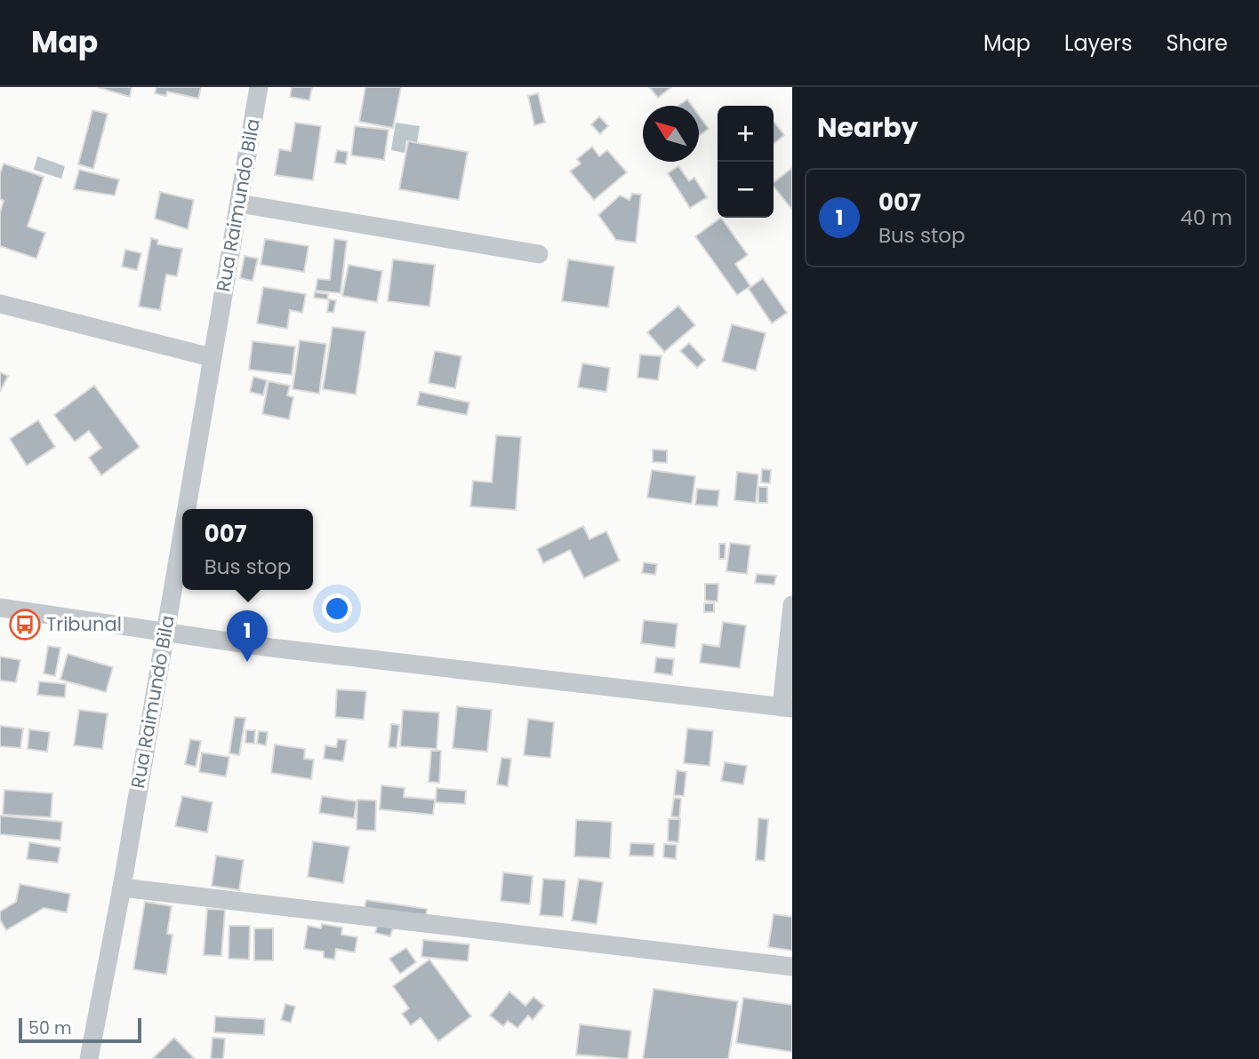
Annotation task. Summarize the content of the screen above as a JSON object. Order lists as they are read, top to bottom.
{
  "streets": {
    "street": ["Rua Raimundo Bila"]
  },
  "places": {
    "bus stop": ["Tribunal"]
  },
  "scale_bar": "50 m",
  "north": "top left",
  "page": {
    "header": "Map",
    "nav": ["Map", "Layers", "Share"],
    "heading": "Nearby",
    "map_buttons": ["+", "−"],
    "list": [
      {
        "mark": "1",
        "name": "007",
        "note": "Bus stop",
        "value": "40 m"
      }
    ],
    "popup": ["007", "Bus stop"],
    "pins": "1",
    "scale": "50 m"
  }
}
